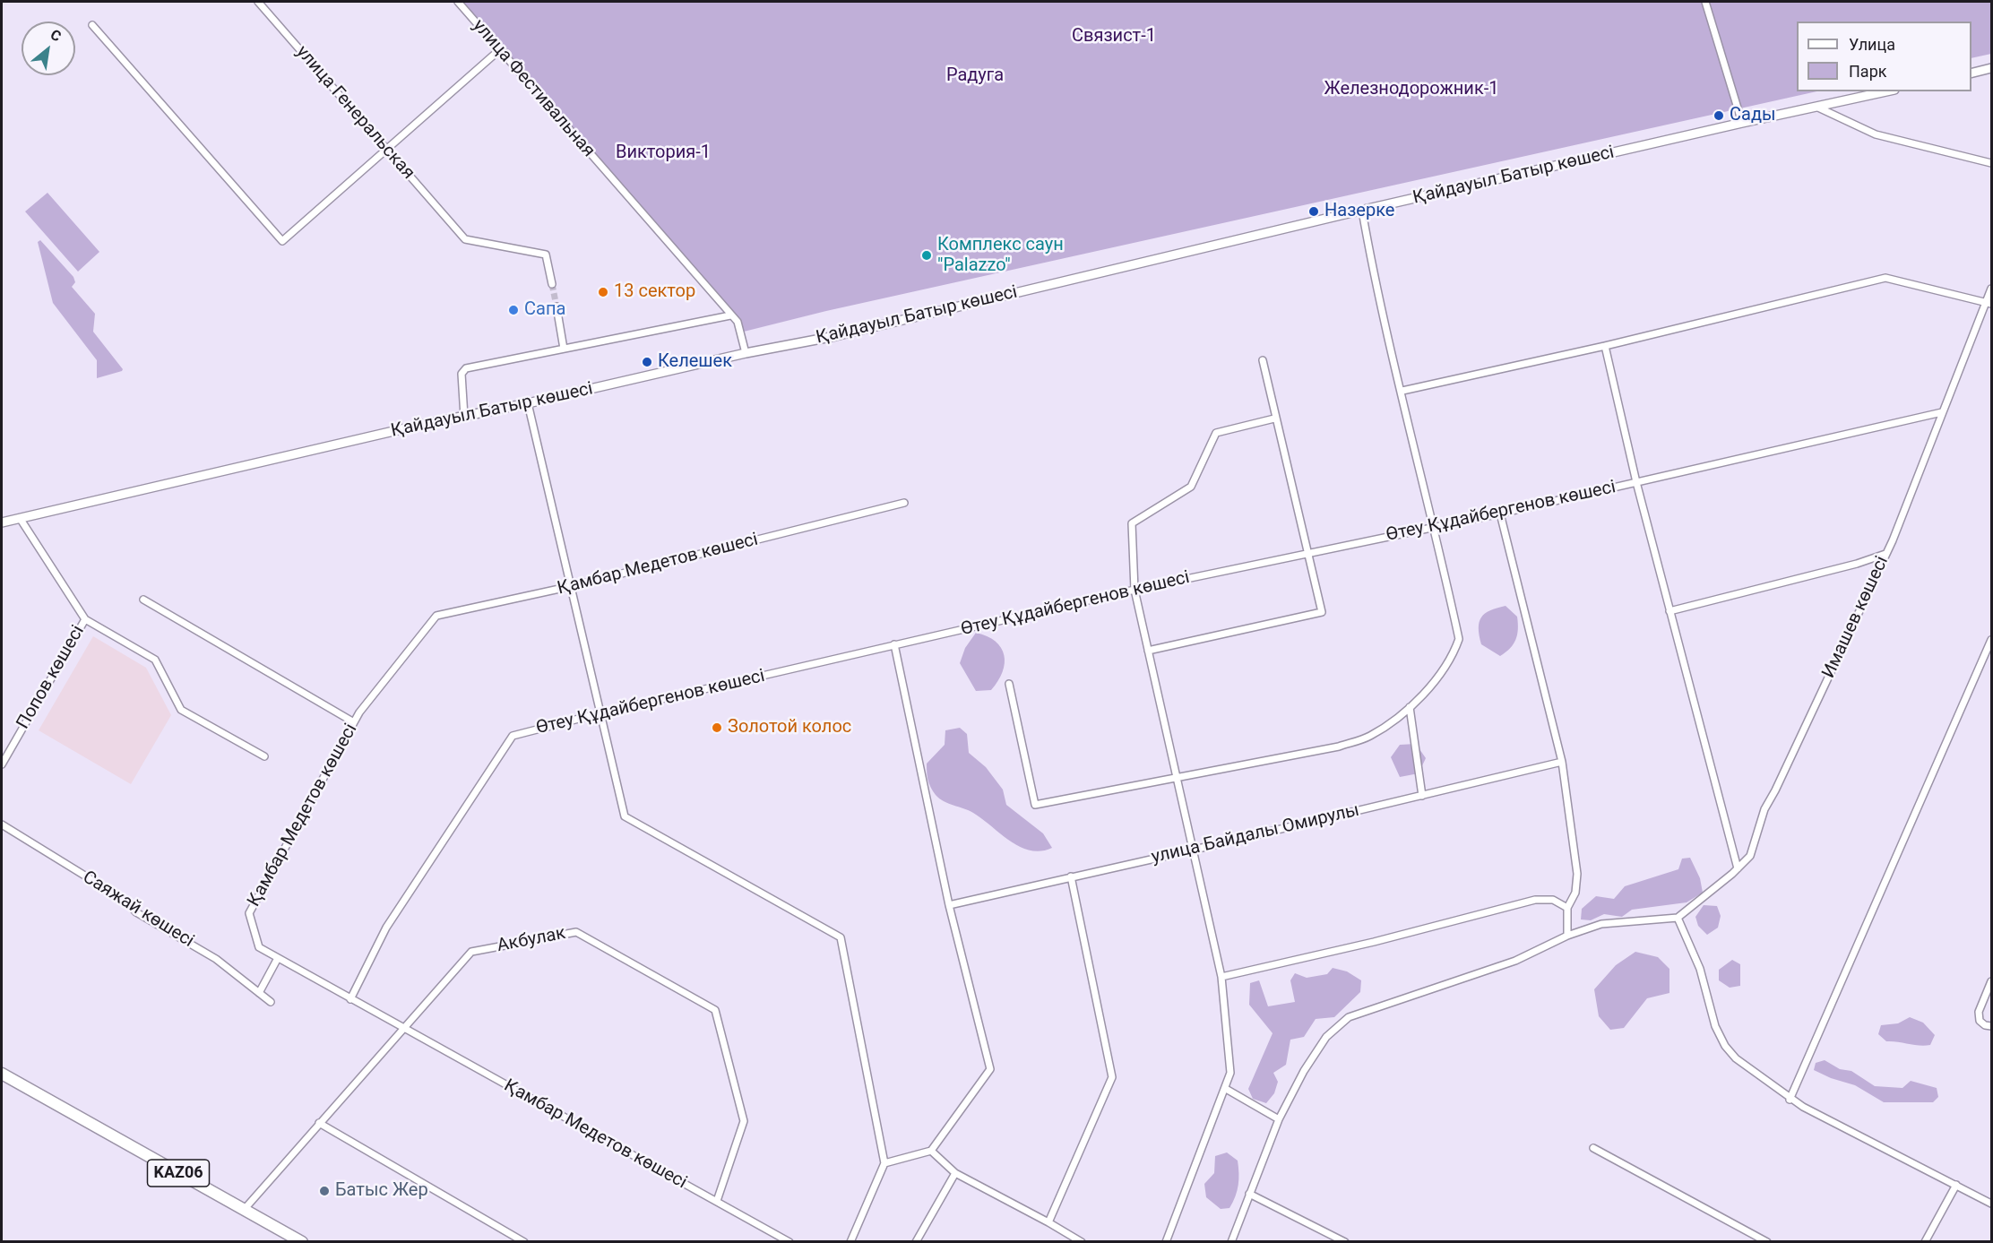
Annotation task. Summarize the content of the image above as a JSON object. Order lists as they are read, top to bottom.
{
  "streets": {
    "highway": ["KАZ06"],
    "street": [
      "улица Фестивальная",
      "улица Генеральская",
      "Қайдауыл Батыр көшесі",
      "Өтеу Құдайбергенов көшесі",
      "Қамбар Медетов көшесі",
      "Имашев көшесі",
      "Попов көшесі",
      "улица Байдалы Омирулы",
      "Саяжай көшесі",
      "Акбулак"
    ]
  },
  "crossings": [
    ["улица Фестивальная", "Қайдауыл Батыр көшесі"],
    ["Өтеу Құдайбергенов көшесі", "Қамбар Медетов көшесі"],
    ["Өтеу Құдайбергенов көшесі", "Имашев көшесі"],
    ["Қамбар Медетов көшесі", "Акбулак"],
    ["Акбулак", "KАZ06"]
  ],
  "parks": [
    "Связист-1",
    "Радуга",
    "Железнодорожник-1",
    "Виктория-1"
  ],
  "places": [
    "Сады",
    "Назерке",
    "Комплекс саун \"Palazzo\"",
    "13 сектор",
    "Сапа",
    "Келешек",
    "Золотой колос",
    "Батыс Жер"
  ],
  "legend": ["Улица", "Парк"],
  "north": "top right"
}
